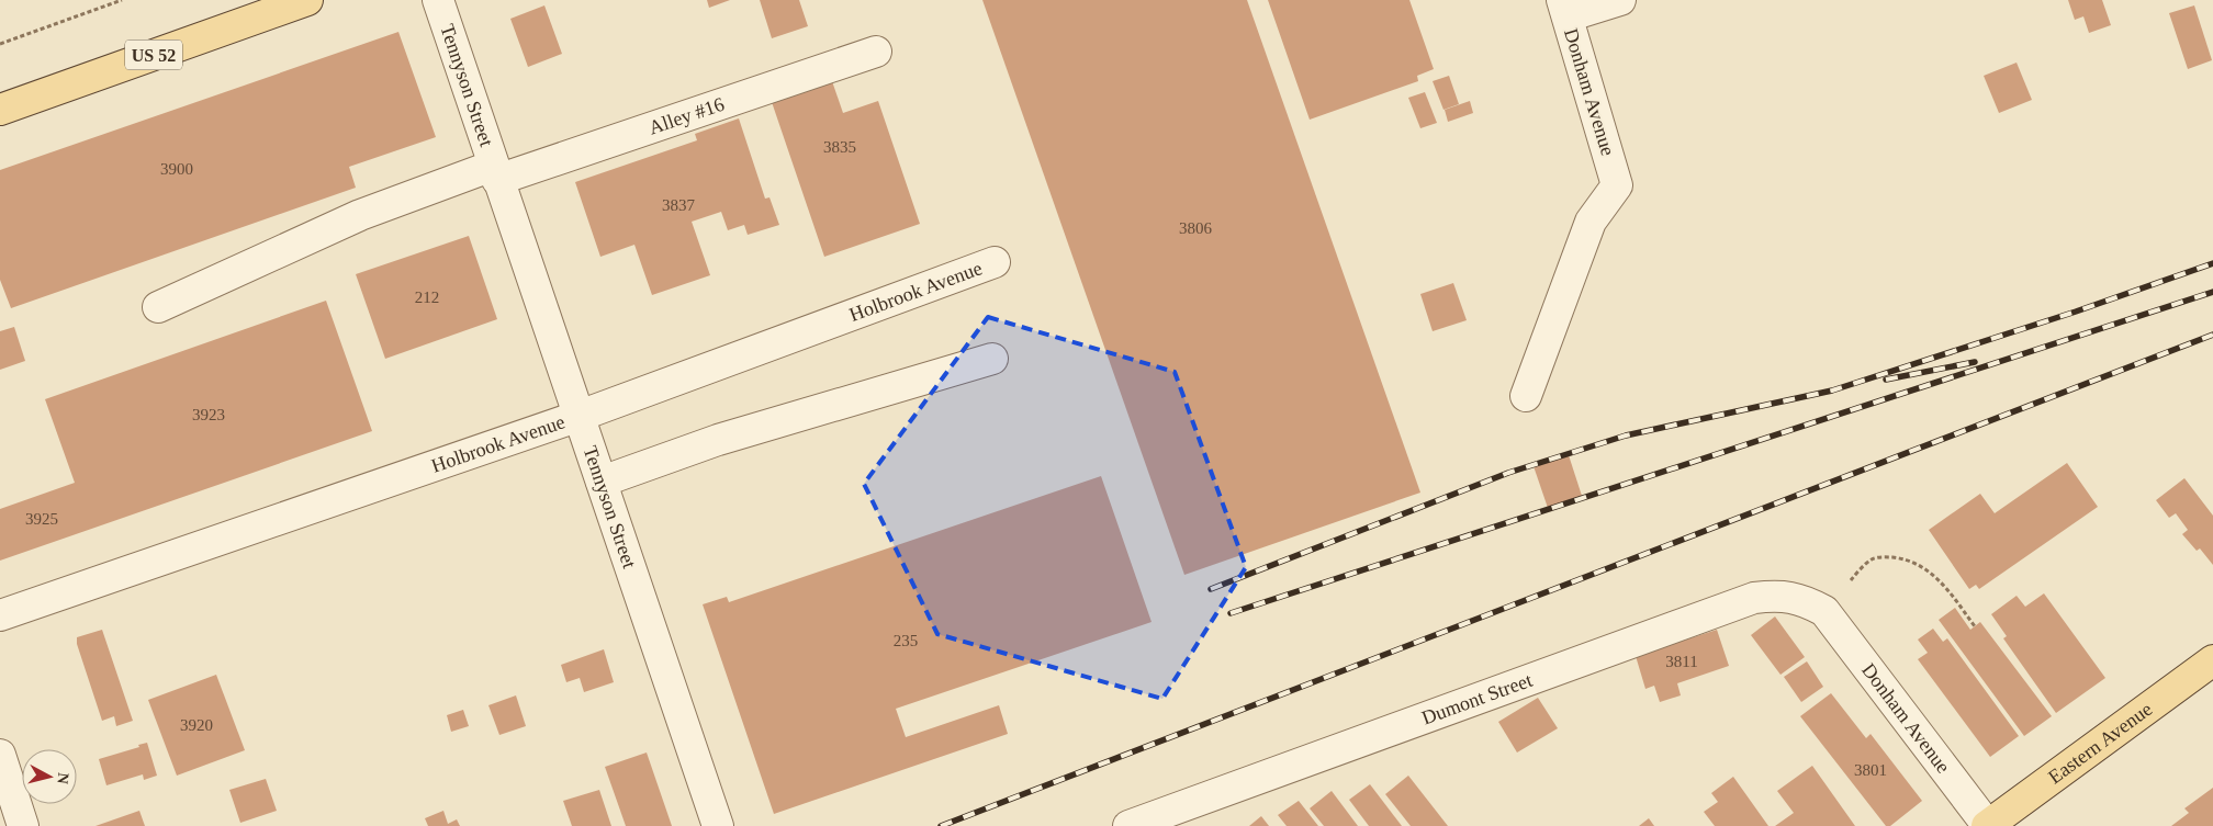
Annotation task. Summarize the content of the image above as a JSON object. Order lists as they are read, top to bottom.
{
  "streets": {
    "main road": ["US 52", "Eastern Avenue"],
    "street": [
      "Tennyson Street",
      "Donham Avenue",
      "Alley #16",
      "Holbrook Avenue",
      "Dumont Street"
    ]
  },
  "crossings": [
    ["Tennyson Street", "Alley #16"],
    ["Tennyson Street", "Holbrook Avenue"],
    ["Donham Avenue", "Dumont Street"],
    ["Donham Avenue", "Eastern Avenue"]
  ],
  "house_numbers": [
    "3835",
    "3900",
    "3837",
    "3806",
    "212",
    "3923",
    "3925",
    "235",
    "3811",
    "3920",
    "3801"
  ],
  "north": "right"
}
